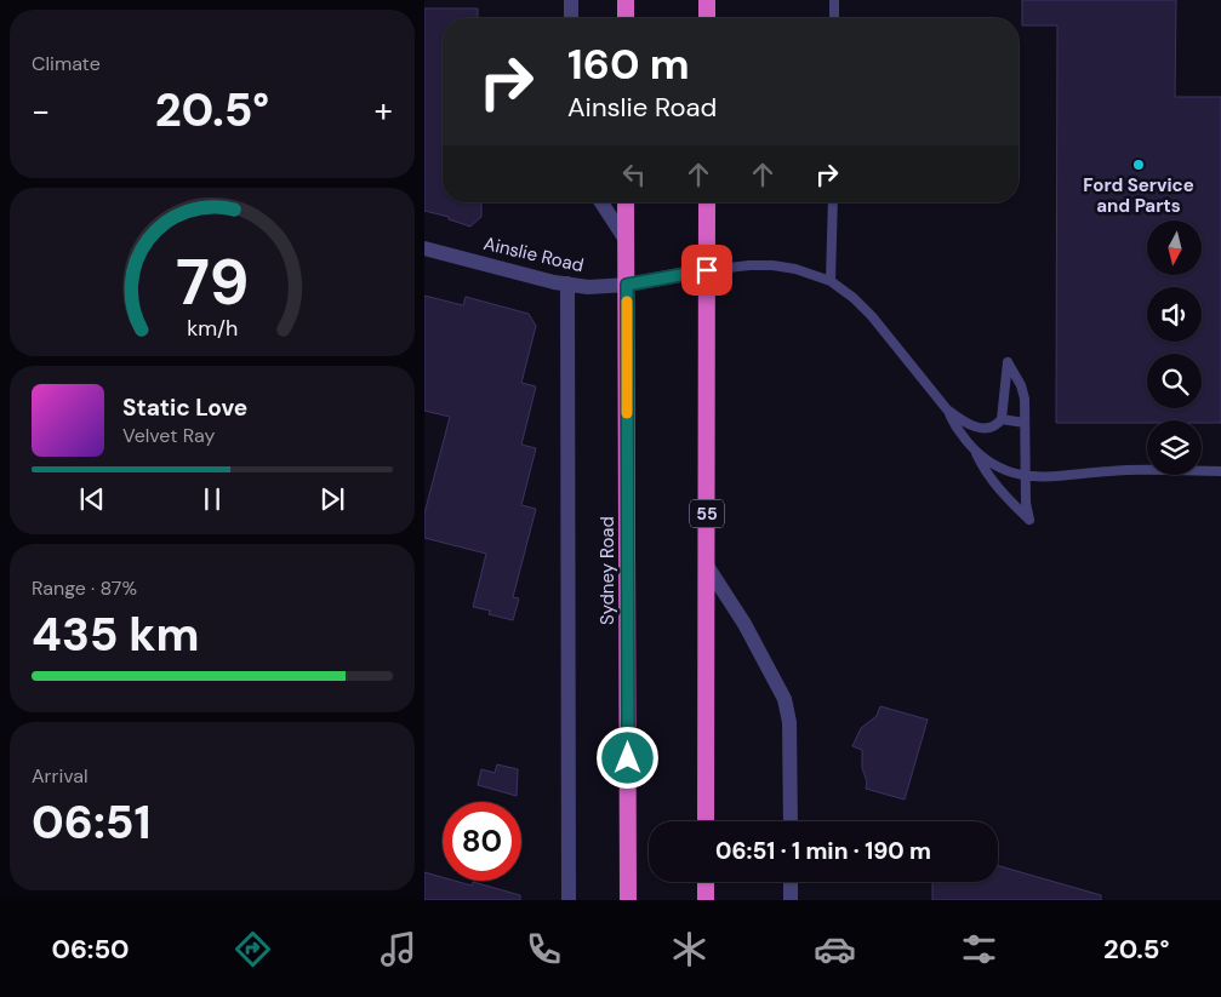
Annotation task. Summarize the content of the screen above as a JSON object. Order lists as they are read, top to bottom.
{
  "streets": {
    "highway": ["55", "Sydney Road"],
    "street": ["Ainslie Road"]
  },
  "crossings": [
    ["Ainslie Road", "55"],
    ["Ainslie Road", "Sydney Road"]
  ],
  "places": ["Ford Service and Parts"],
  "north": "bottom",
  "page": {
    "tile": [
      "Climate",
      ["Range · 87%", "435 km"],
      ["Arrival", "06:51"]
    ],
    "turn": ["160 m", "Ainslie Road"],
    "heat": ["−", "20.5°", "+"],
    "song": ["Static Love", "Velvet Ray"],
    "limit": "80",
    "trip": "06:51 · 1 min · 190 m",
    "tabs": ["06:50", "20.5°"],
    "gauge": ["79", "km/h"]
  }
}
